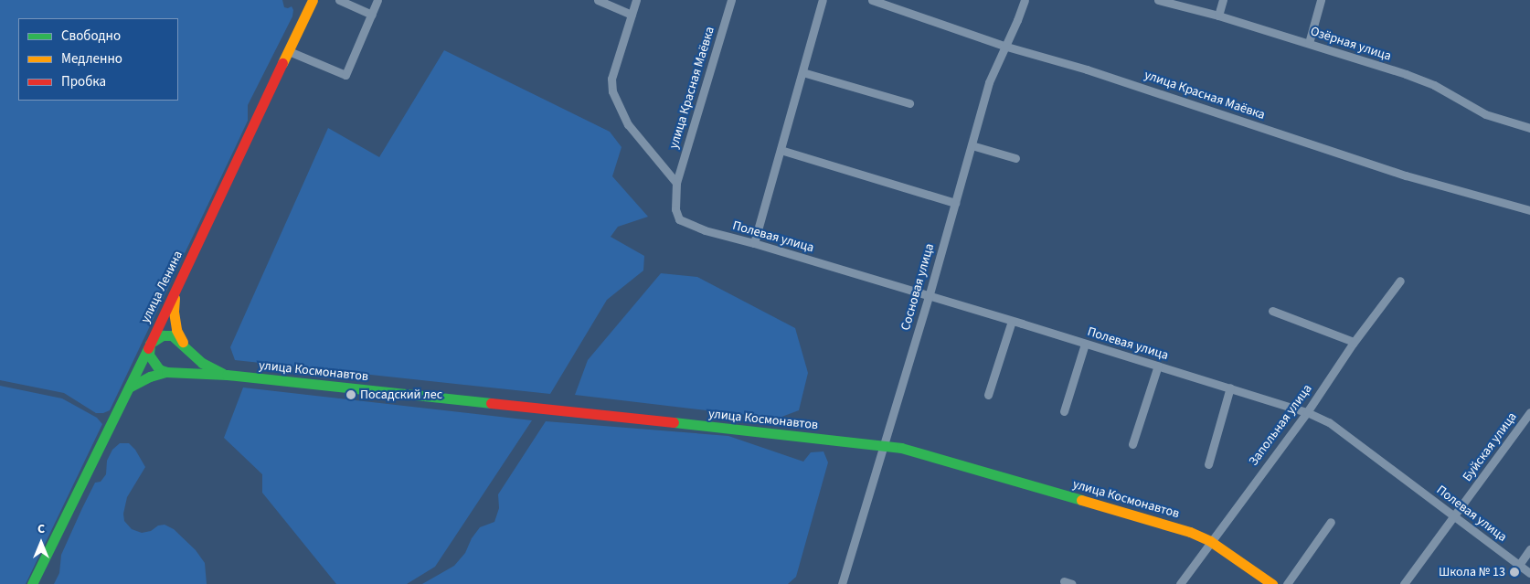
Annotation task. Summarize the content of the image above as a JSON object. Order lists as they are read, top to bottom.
{
  "streets": {
    "street": [
      "Озёрная улица",
      "улица Красная Маёвка",
      "Полевая улица",
      "улица Ленина",
      "Сосновая улица",
      "улица Космонавтов",
      "Запольная улица",
      "Буйская улица"
    ]
  },
  "crossings": [
    ["улица Красная Маёвка", "Полевая улица"],
    ["улица Красная Маёвка", "Сосновая улица"],
    ["Полевая улица", "Сосновая улица"],
    ["Полевая улица", "Запольная улица"],
    ["Полевая улица", "Буйская улица"],
    ["Сосновая улица", "улица Космонавтов"],
    ["улица Космонавтов", "Запольная улица"]
  ],
  "places": ["Посадский лес", "Школа № 13"],
  "legend": ["Свободно", "Медленно", "Пробка"],
  "north": "top"
}
